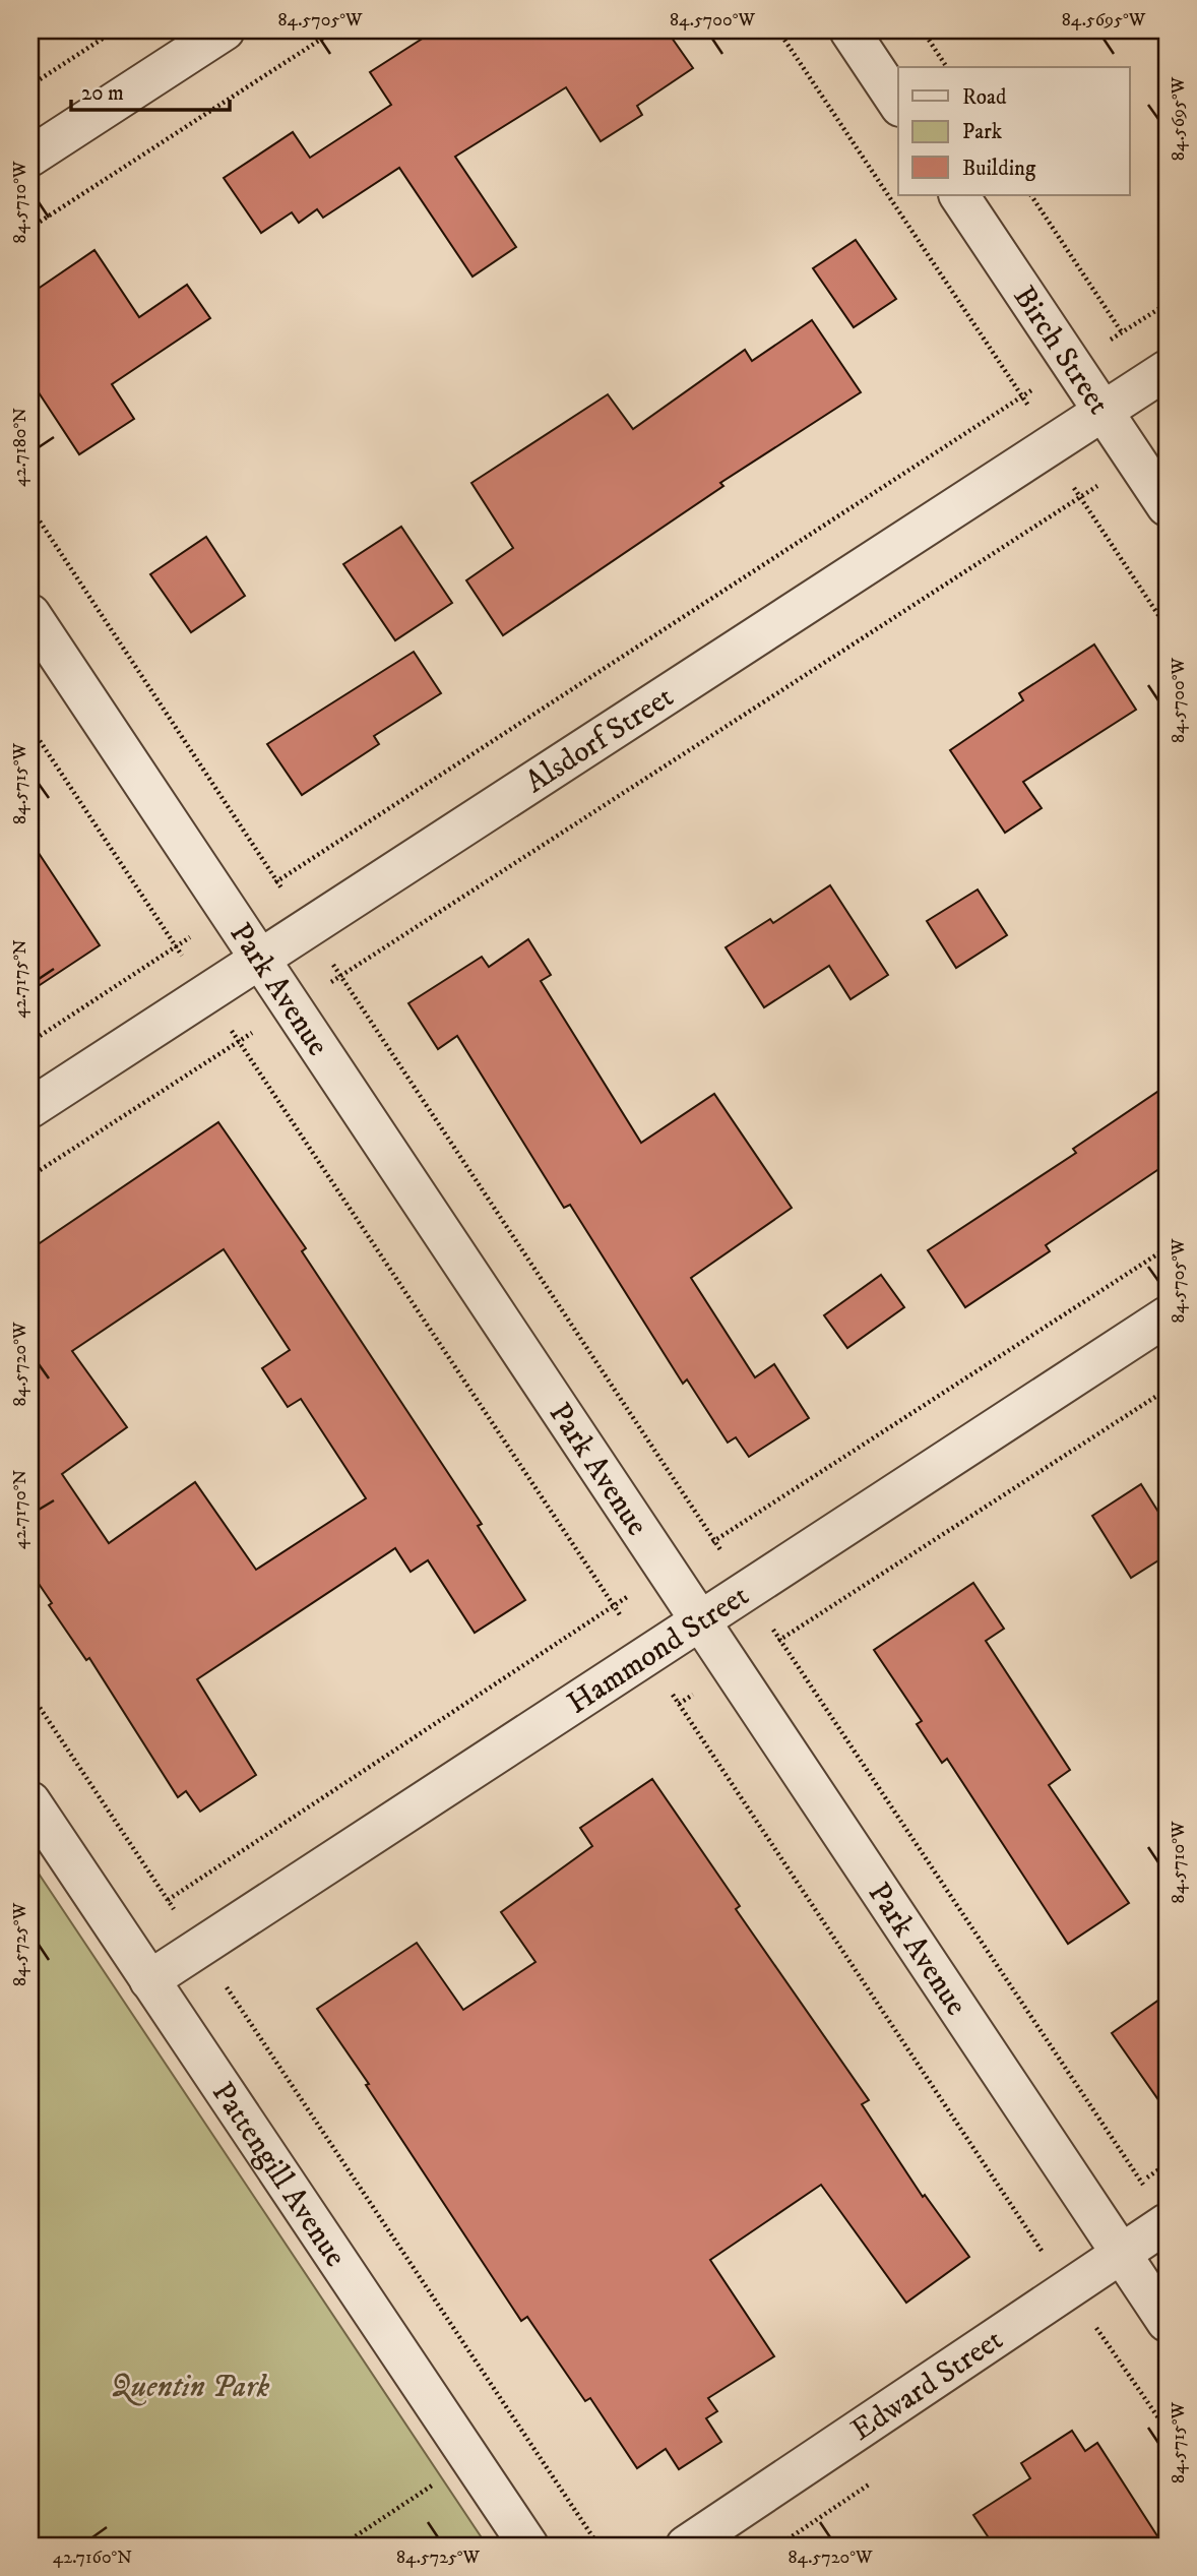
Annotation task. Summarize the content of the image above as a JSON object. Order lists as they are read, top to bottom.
{
  "streets": {
    "street": [
      "Birch Street",
      "Alsdorf Street",
      "Park Avenue",
      "Hammond Street",
      "Pattengill Avenue",
      "Edward Street"
    ]
  },
  "crossings": [
    ["Birch Street", "Alsdorf Street"],
    ["Alsdorf Street", "Park Avenue"],
    ["Park Avenue", "Hammond Street"],
    ["Park Avenue", "Edward Street"],
    ["Hammond Street", "Pattengill Avenue"]
  ],
  "parks": ["Quentin Park"],
  "legend": ["Road", "Park", "Building"],
  "scale_bar": "20 m",
  "coordinates": [
    "84.5705°W",
    "84.5700°W",
    "84.5695°W",
    "84.5710°W",
    "42.7180°N",
    "84.5715°W",
    "42.7175°N",
    "84.5720°W",
    "42.7170°N",
    "84.5725°W",
    "42.7160°N"
  ]
}
